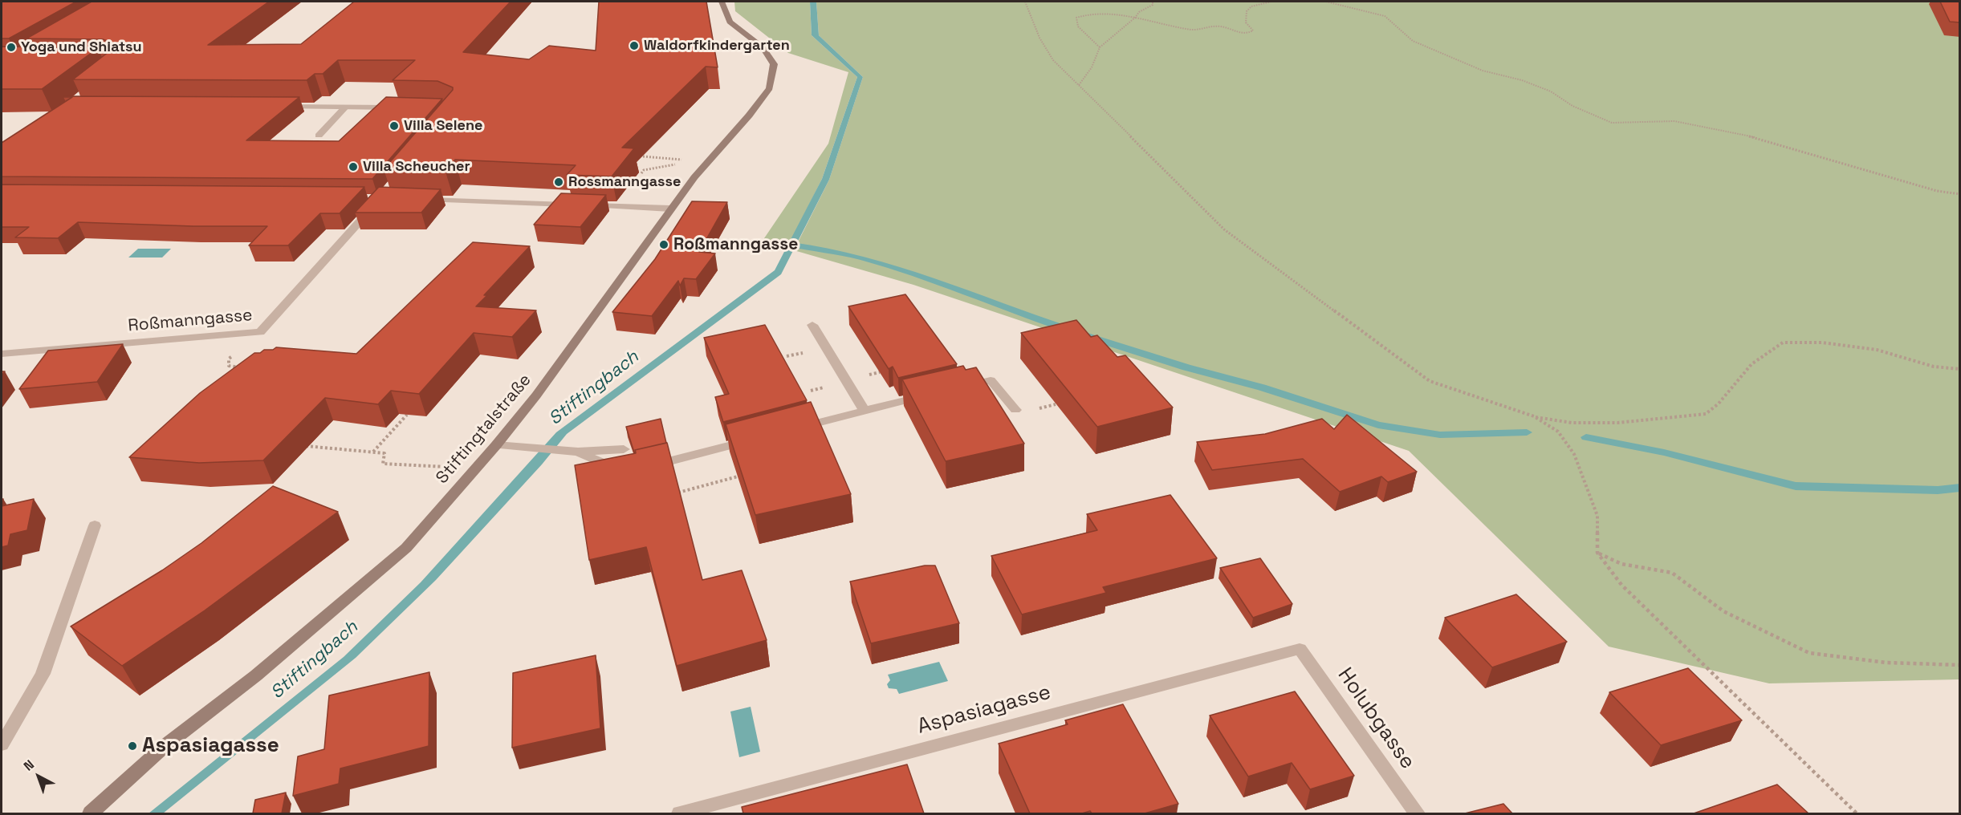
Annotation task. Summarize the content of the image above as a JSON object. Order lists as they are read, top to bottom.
{
  "streets": {
    "street": [
      "Roßmanngasse",
      "Stiftingtalstraße",
      "Aspasiagasse",
      "Holubgasse"
    ]
  },
  "crossings": [
    ["Aspasiagasse", "Holubgasse"]
  ],
  "water": ["Stiftingbach"],
  "places": [
    "Waldorfkindergarten",
    "Yoga und Shiatsu",
    "Villa Selene",
    "Villa Scheucher",
    "Rossmanngasse",
    "Roßmanngasse",
    "Aspasiagasse"
  ],
  "north": "top left"
}
